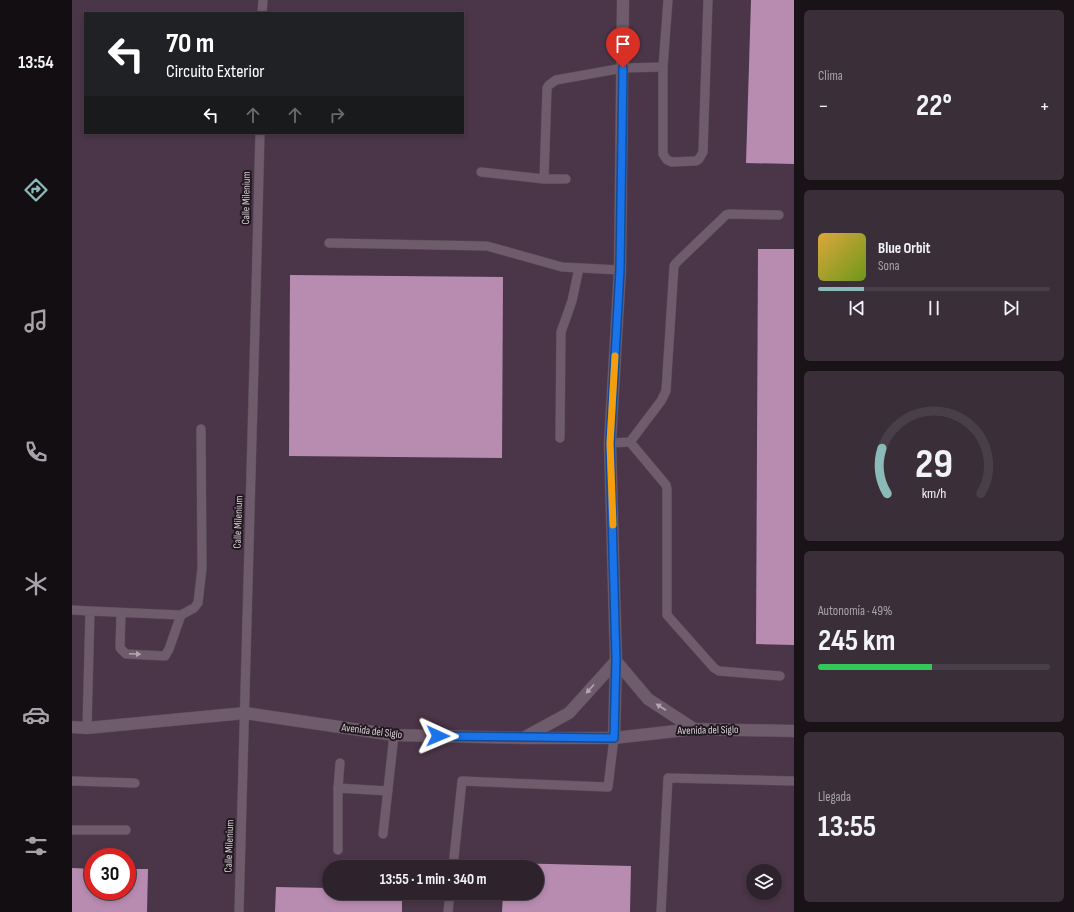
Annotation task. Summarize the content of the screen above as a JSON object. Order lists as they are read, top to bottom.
{
  "streets": {
    "street": ["Avenida del Siglo"],
    "lane": ["Calle Milenium"]
  },
  "crossings": [
    ["Calle Milenium", "Avenida del Siglo"]
  ],
  "page": {
    "tabs": "13:54",
    "tile": [
      "Clima",
      ["Autonomía · 49%", "245 km"],
      ["Llegada", "13:55"]
    ],
    "turn": ["70 m", "Circuito Exterior"],
    "heat": ["−", "22°", "+"],
    "song": ["Blue Orbit", "Sona"],
    "limit": "30",
    "trip": "13:55 · 1 min · 340 m",
    "gauge": ["29", "km/h"]
  }
}
